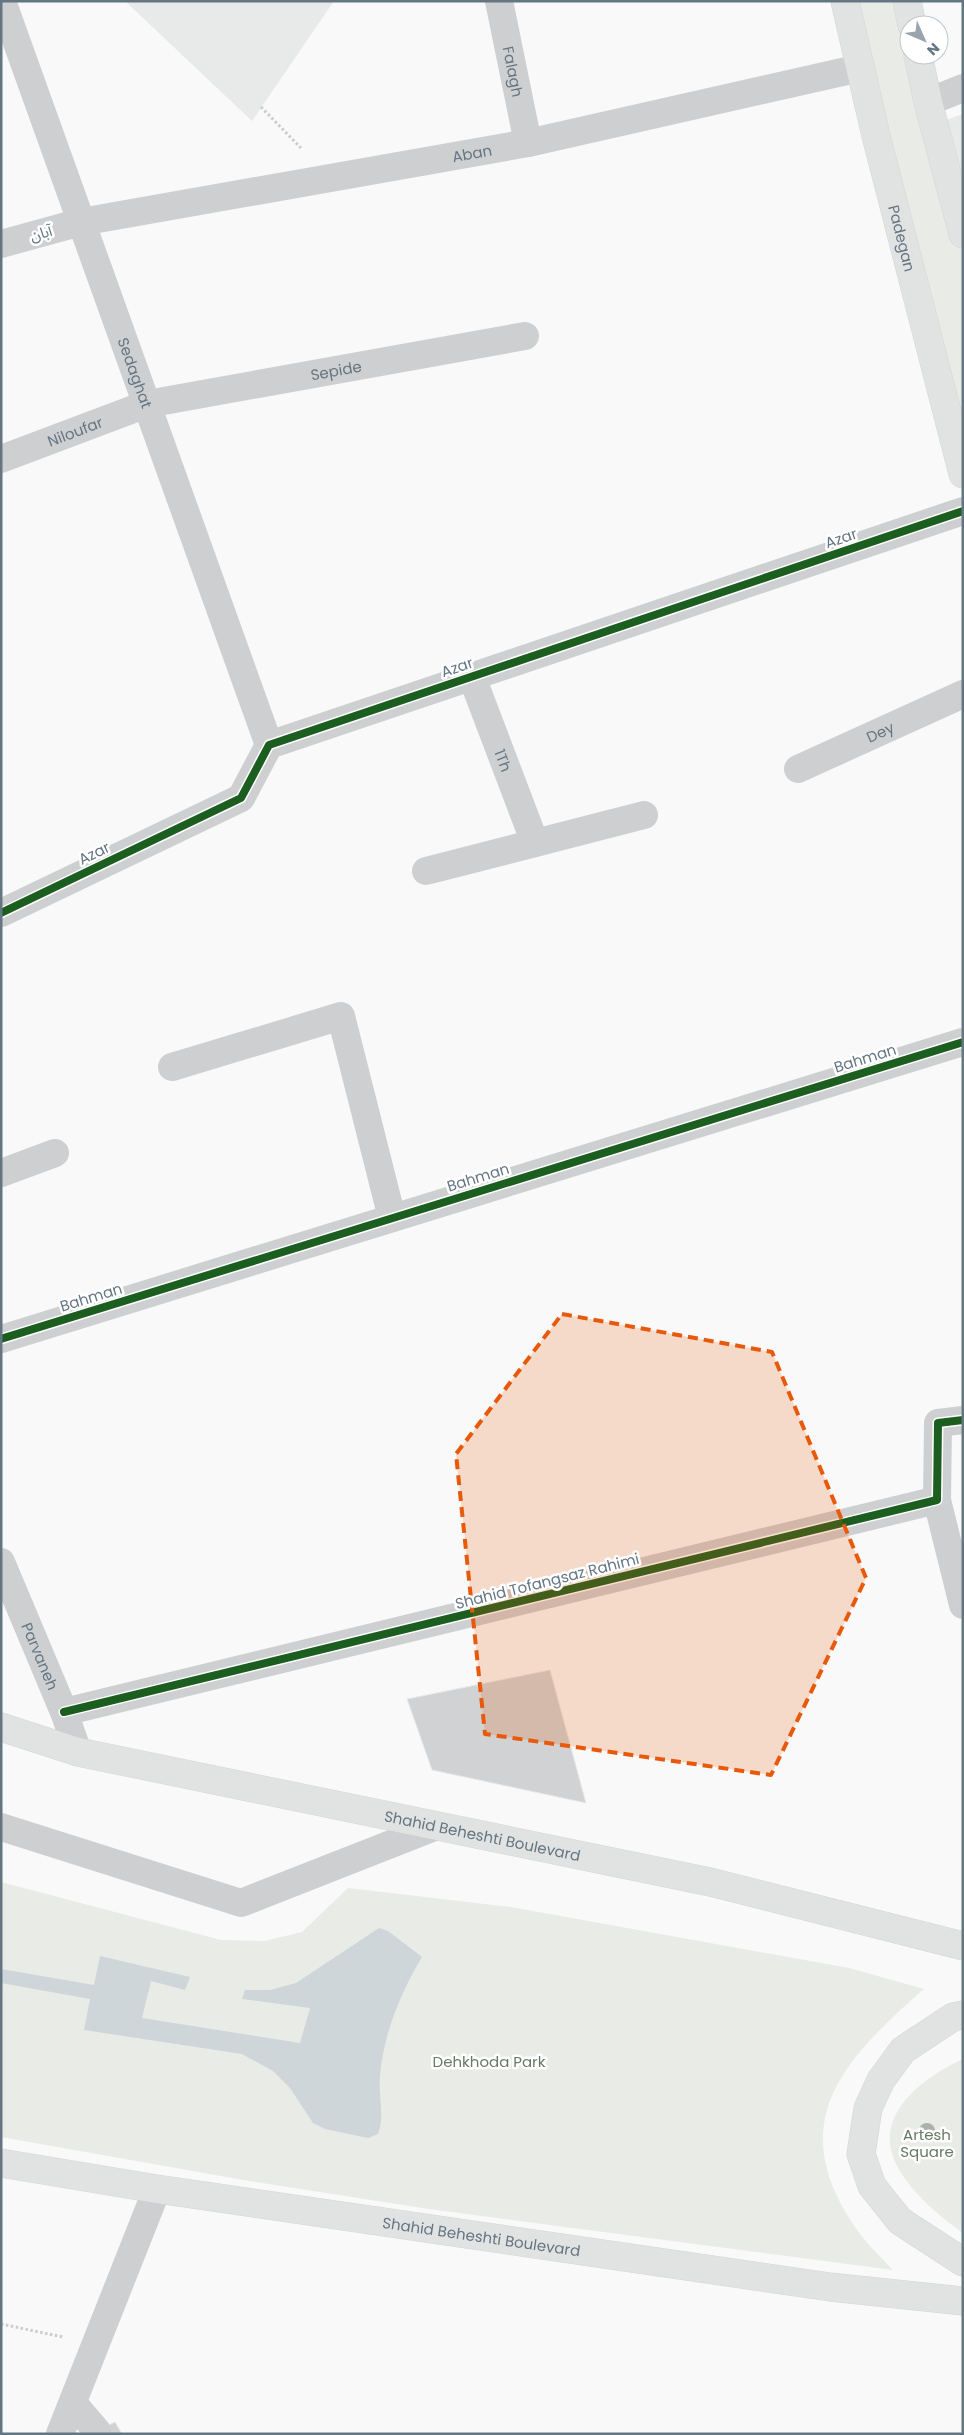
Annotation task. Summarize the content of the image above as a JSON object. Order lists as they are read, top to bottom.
{
  "streets": {
    "main road": ["Padegan", "Shahid Beheshti Boulevard"],
    "street": [
      "Falagh",
      "Aban",
      "آبان",
      "Sepide",
      "Sedaghat",
      "Niloufar",
      "Azar",
      "Dey",
      "1Th",
      "Bahman",
      "Shahid Tofangsaz Rahimi",
      "Parvaneh"
    ]
  },
  "crossings": [
    ["Falagh", "Aban"],
    ["Aban", "آبان"],
    ["Aban", "Padegan"],
    ["Aban", "Sedaghat"],
    ["آبان", "Sedaghat"],
    ["Sepide", "Sedaghat"],
    ["Sepide", "Niloufar"],
    ["Sedaghat", "Niloufar"],
    ["Sedaghat", "Azar"],
    ["Azar", "1Th"],
    ["Shahid Tofangsaz Rahimi", "Parvaneh"],
    ["Parvaneh", "Shahid Beheshti Boulevard"]
  ],
  "parks": ["Dehkhoda Park", "Artesh Square"],
  "north": "bottom right"
}
